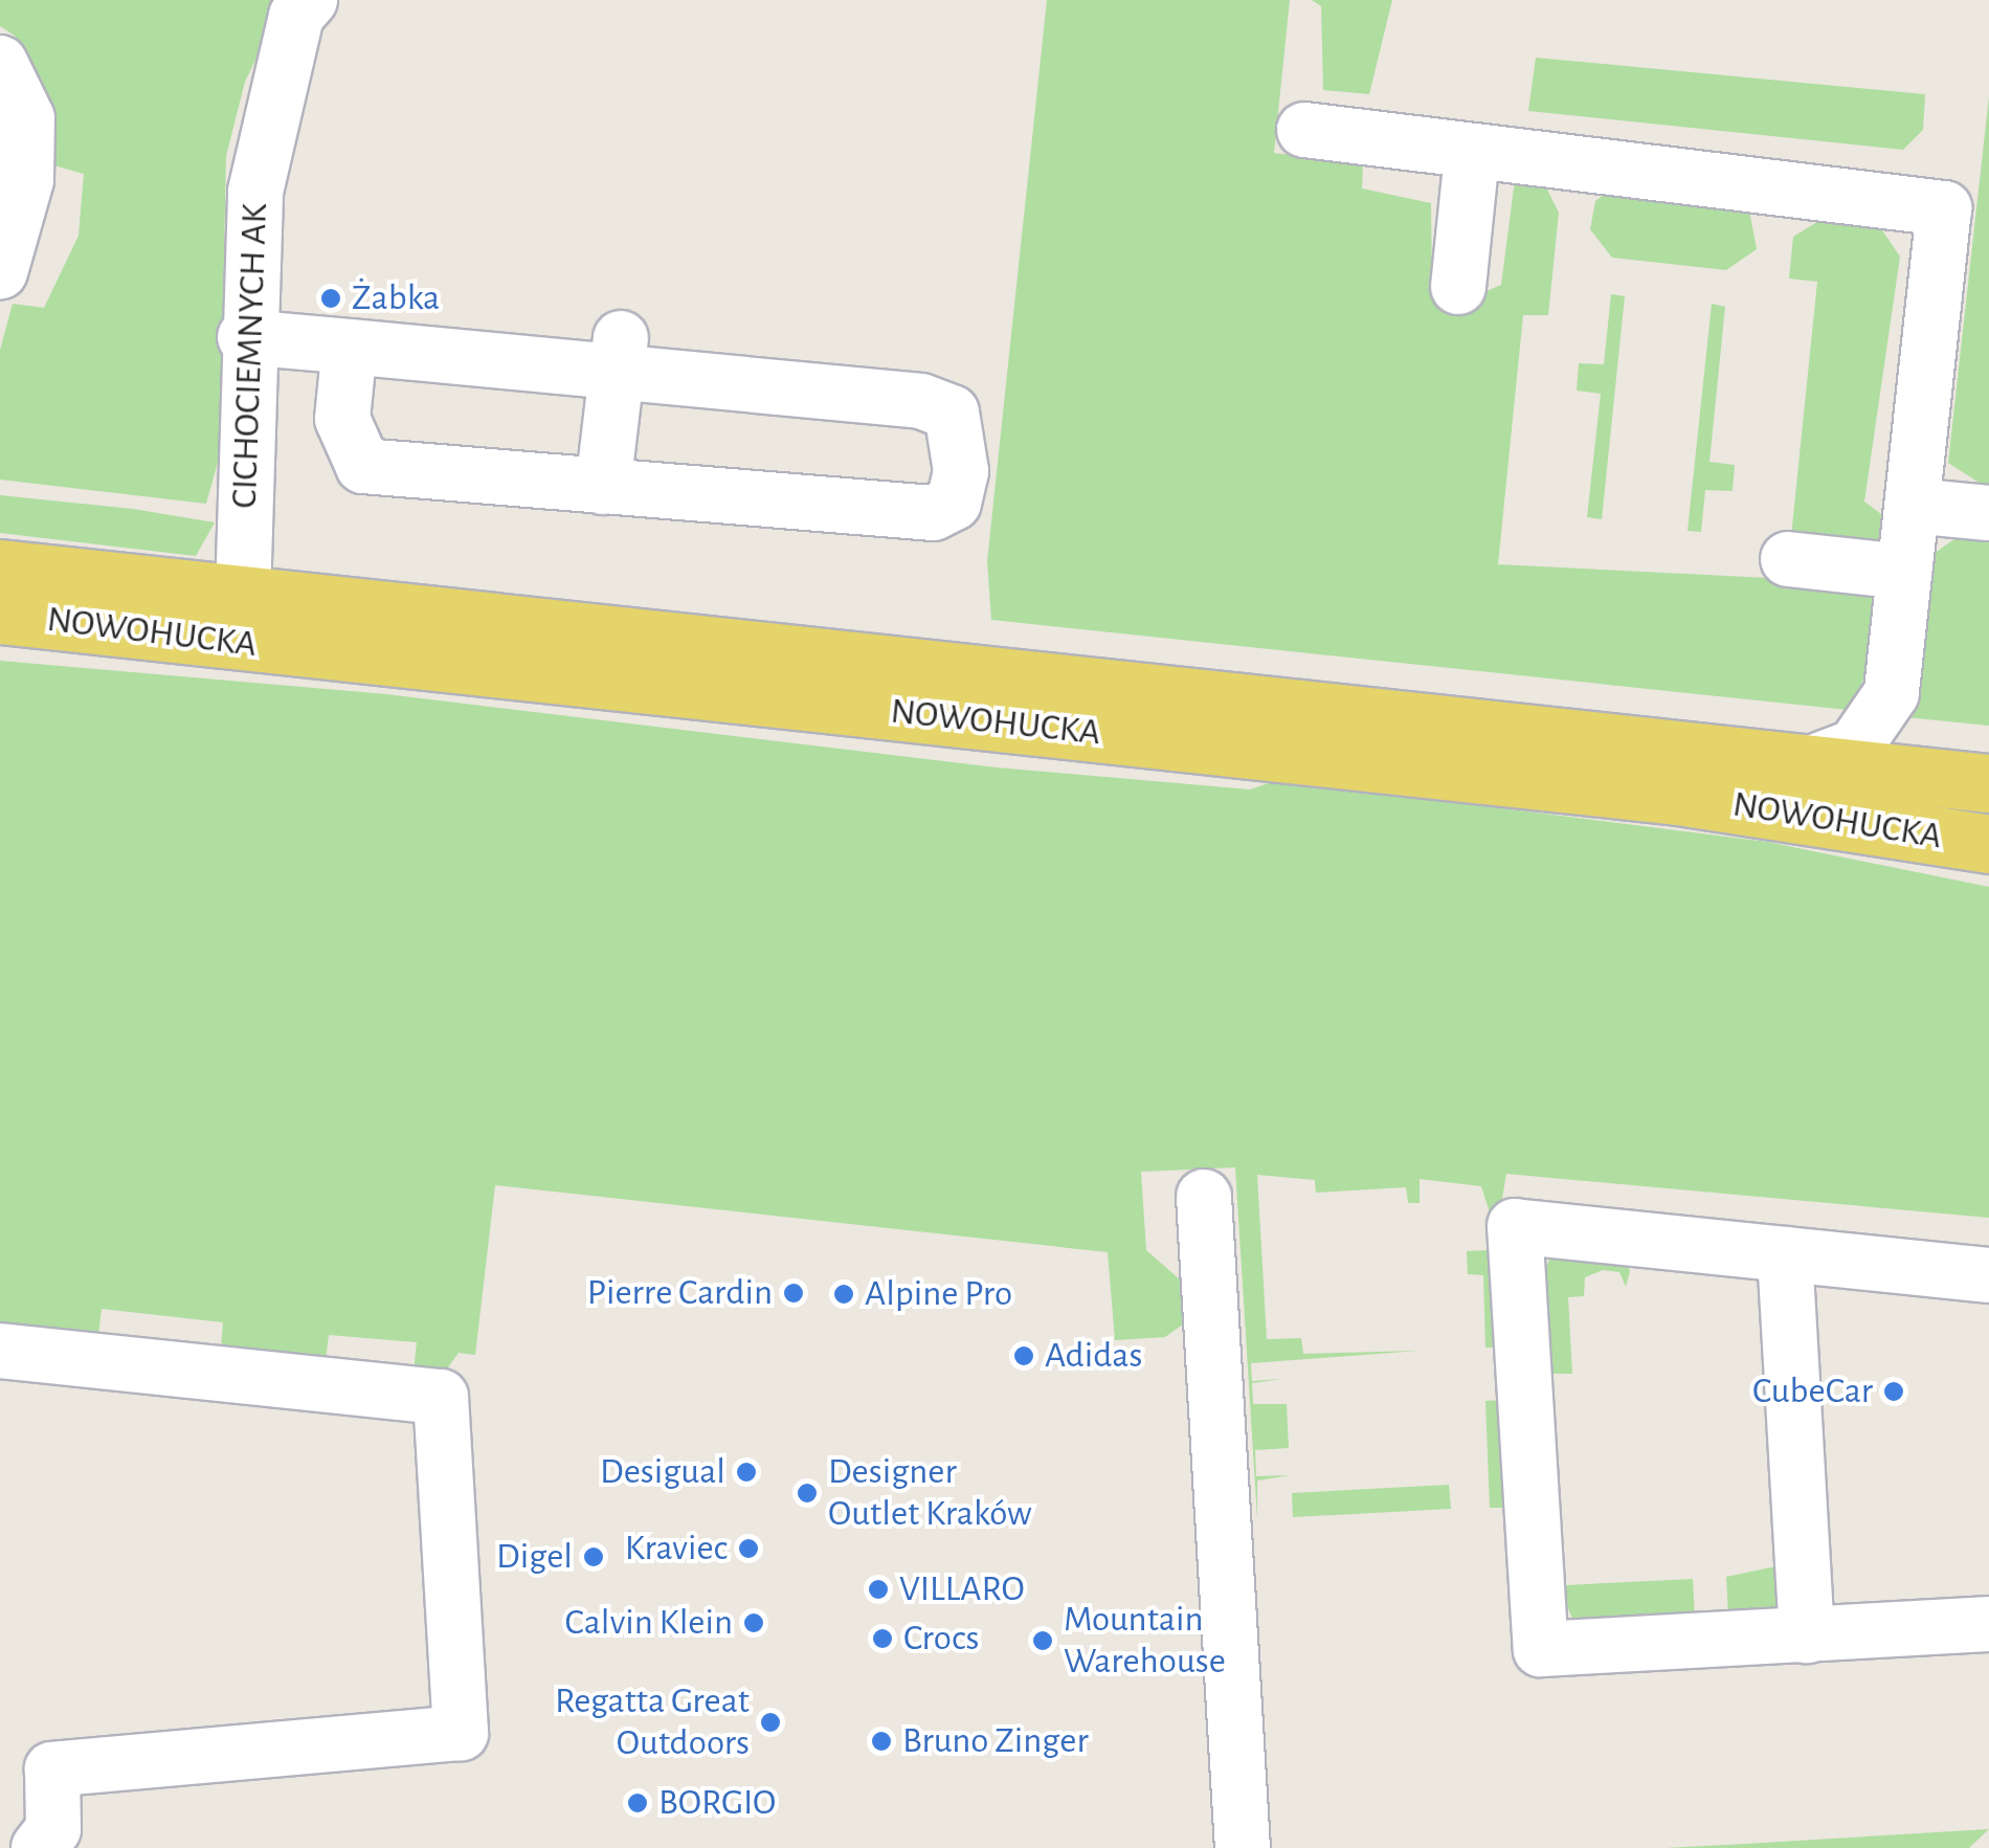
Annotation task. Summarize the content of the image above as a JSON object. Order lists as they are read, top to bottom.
{
  "streets": {
    "main road": ["NOWOHUCKA"],
    "street": ["CICHOCIEMNYCH AK"]
  },
  "crossings": [
    ["CICHOCIEMNYCH AK", "NOWOHUCKA"]
  ],
  "places": [
    "Żabka",
    "Pierre Cardin",
    "Alpine Pro",
    "Adidas",
    "CubeCar",
    "Desigual",
    "Designer Outlet Kraków",
    "Kraviec",
    "Digel",
    "VILLARO",
    "Calvin Klein",
    "Crocs",
    "Mountain Warehouse",
    "Regatta Great Outdoors",
    "Bruno Zinger",
    "BORGIO"
  ]
}
